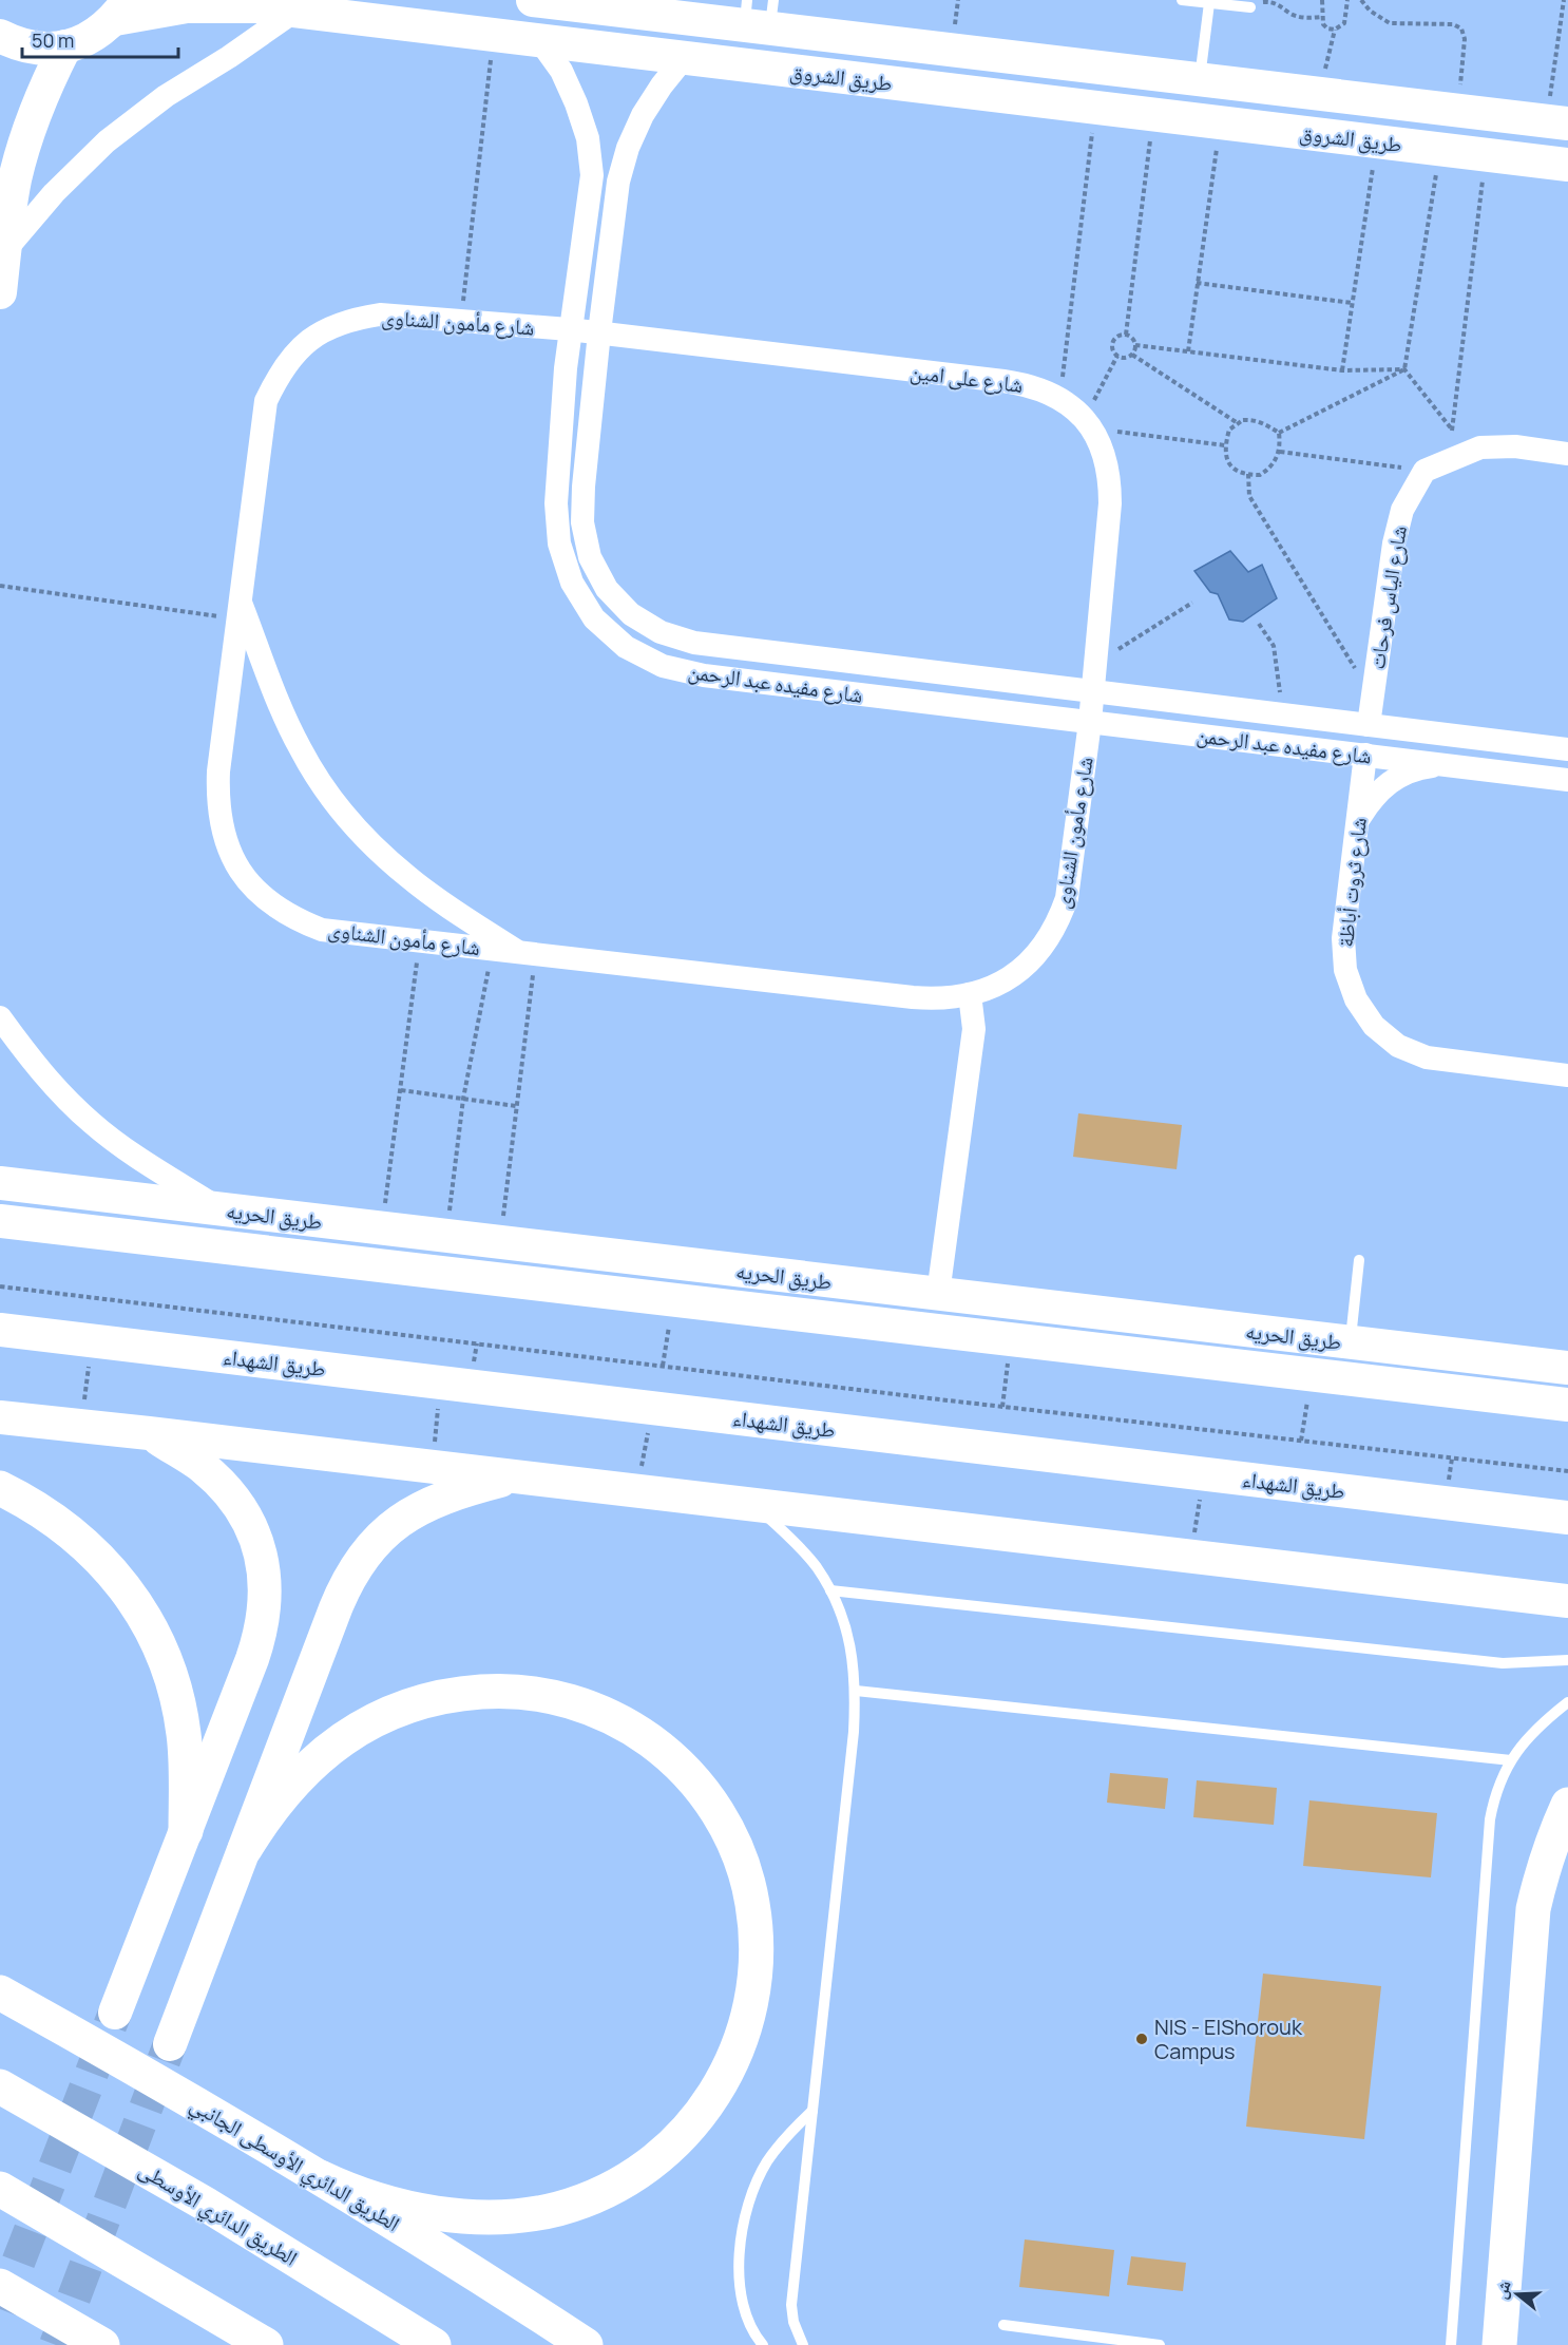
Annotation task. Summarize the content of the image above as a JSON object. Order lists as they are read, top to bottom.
{
  "streets": {
    "highway": ["الطريق الدائري الأوسطى الجانبي", "الطريق الدائري الأوسطى"],
    "street": [
      "طريق الشروق",
      "شارع مأمون الشناوى",
      "شارع على امين",
      "شارع الياس فرحات",
      "شارع مفيده عبد الرحمن",
      "شارع ثروت أباظة",
      "طريق الحريه",
      "طريق الشهداء"
    ]
  },
  "crossings": [
    ["طريق الشروق", "شارع مفيده عبد الرحمن"],
    ["شارع مأمون الشناوى", "شارع على امين"],
    ["شارع مأمون الشناوى", "شارع مفيده عبد الرحمن"],
    ["شارع على امين", "شارع مفيده عبد الرحمن"],
    ["شارع الياس فرحات", "شارع مفيده عبد الرحمن"],
    ["شارع مفيده عبد الرحمن", "شارع ثروت أباظة"]
  ],
  "places": ["NIS - ElShorouk Campus"],
  "scale_bar": "50 m",
  "north": "left"
}
